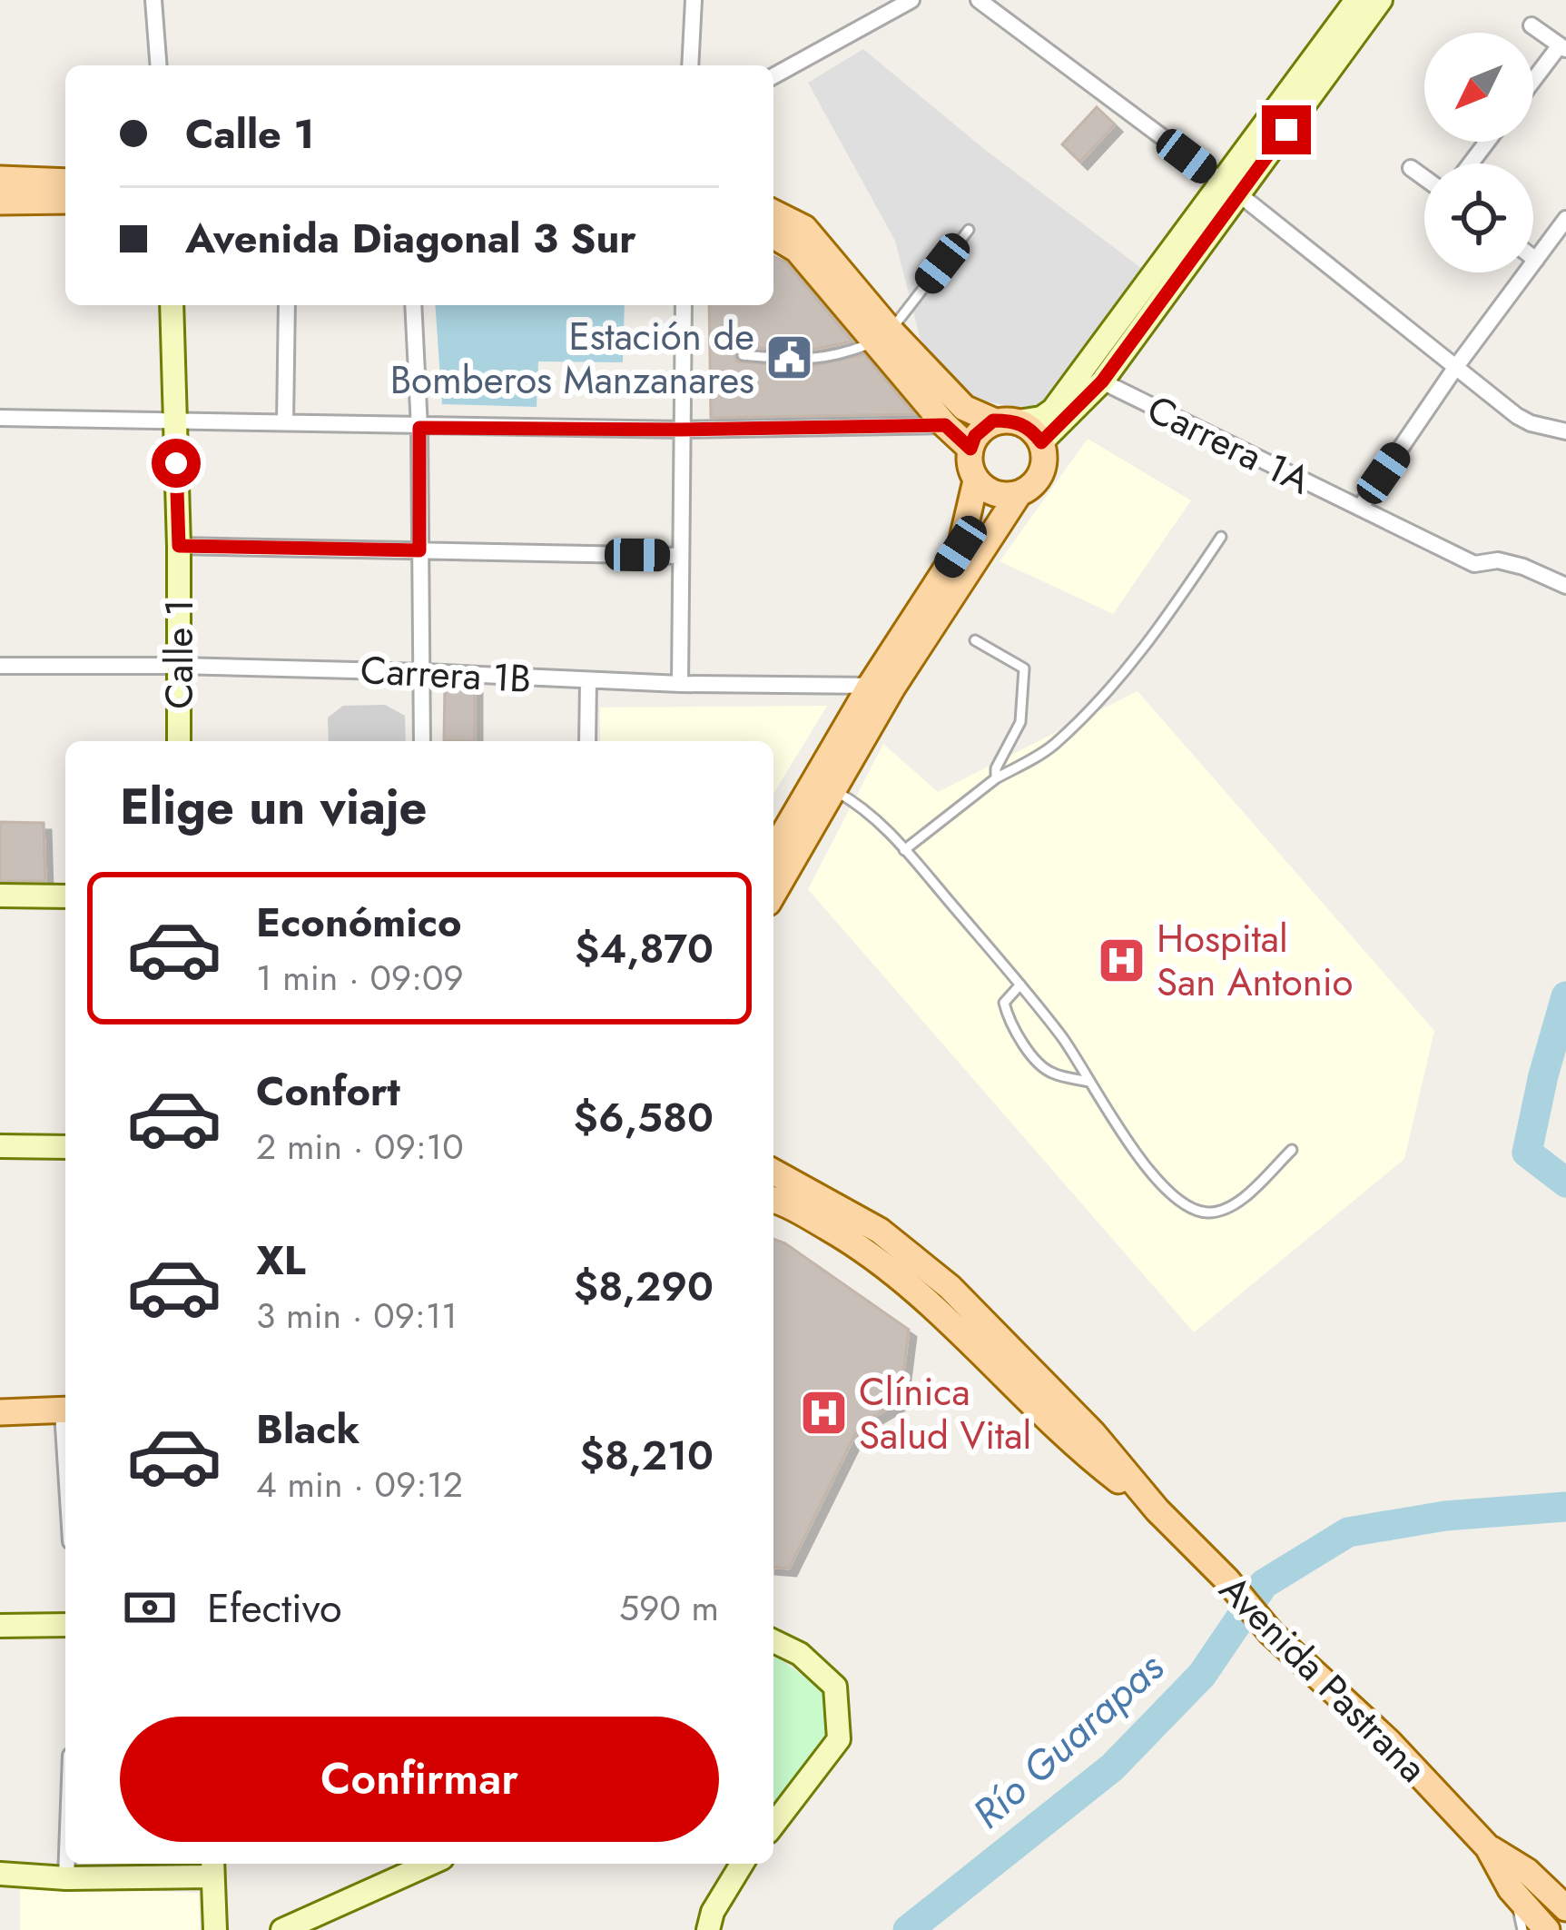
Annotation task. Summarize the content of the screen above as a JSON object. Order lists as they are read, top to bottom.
{
  "streets": {
    "main road": ["Calle 1", "Avenida Pastrana"],
    "street": ["Carrera 1A", "Carrera 1B"]
  },
  "crossings": [
    ["Calle 1", "Carrera 1B"]
  ],
  "water": ["Río Guarapas"],
  "places": {
    "public building": ["Estación de Bomberos Manzanares"],
    "hospital": ["Hospital San Antonio", "Clínica Salud Vital"]
  },
  "north": "bottom left",
  "page": {
    "banner": ["Calle 1", "Avenida Diagonal 3 Sur"],
    "heading": "Elige un viaje",
    "list": [
      {
        "name": "Económico",
        "note": "1 min · 09:09",
        "value": "$4,870"
      },
      {
        "name": "Confort",
        "note": "2 min · 09:10",
        "value": "$6,580"
      },
      {
        "name": "XL",
        "note": "3 min · 09:11",
        "value": "$8,290"
      },
      {
        "name": "Black",
        "note": "4 min · 09:12",
        "value": "$8,210"
      }
    ],
    "pay": ["Efectivo", "590 m"],
    "buttons": "Confirmar"
  }
}
